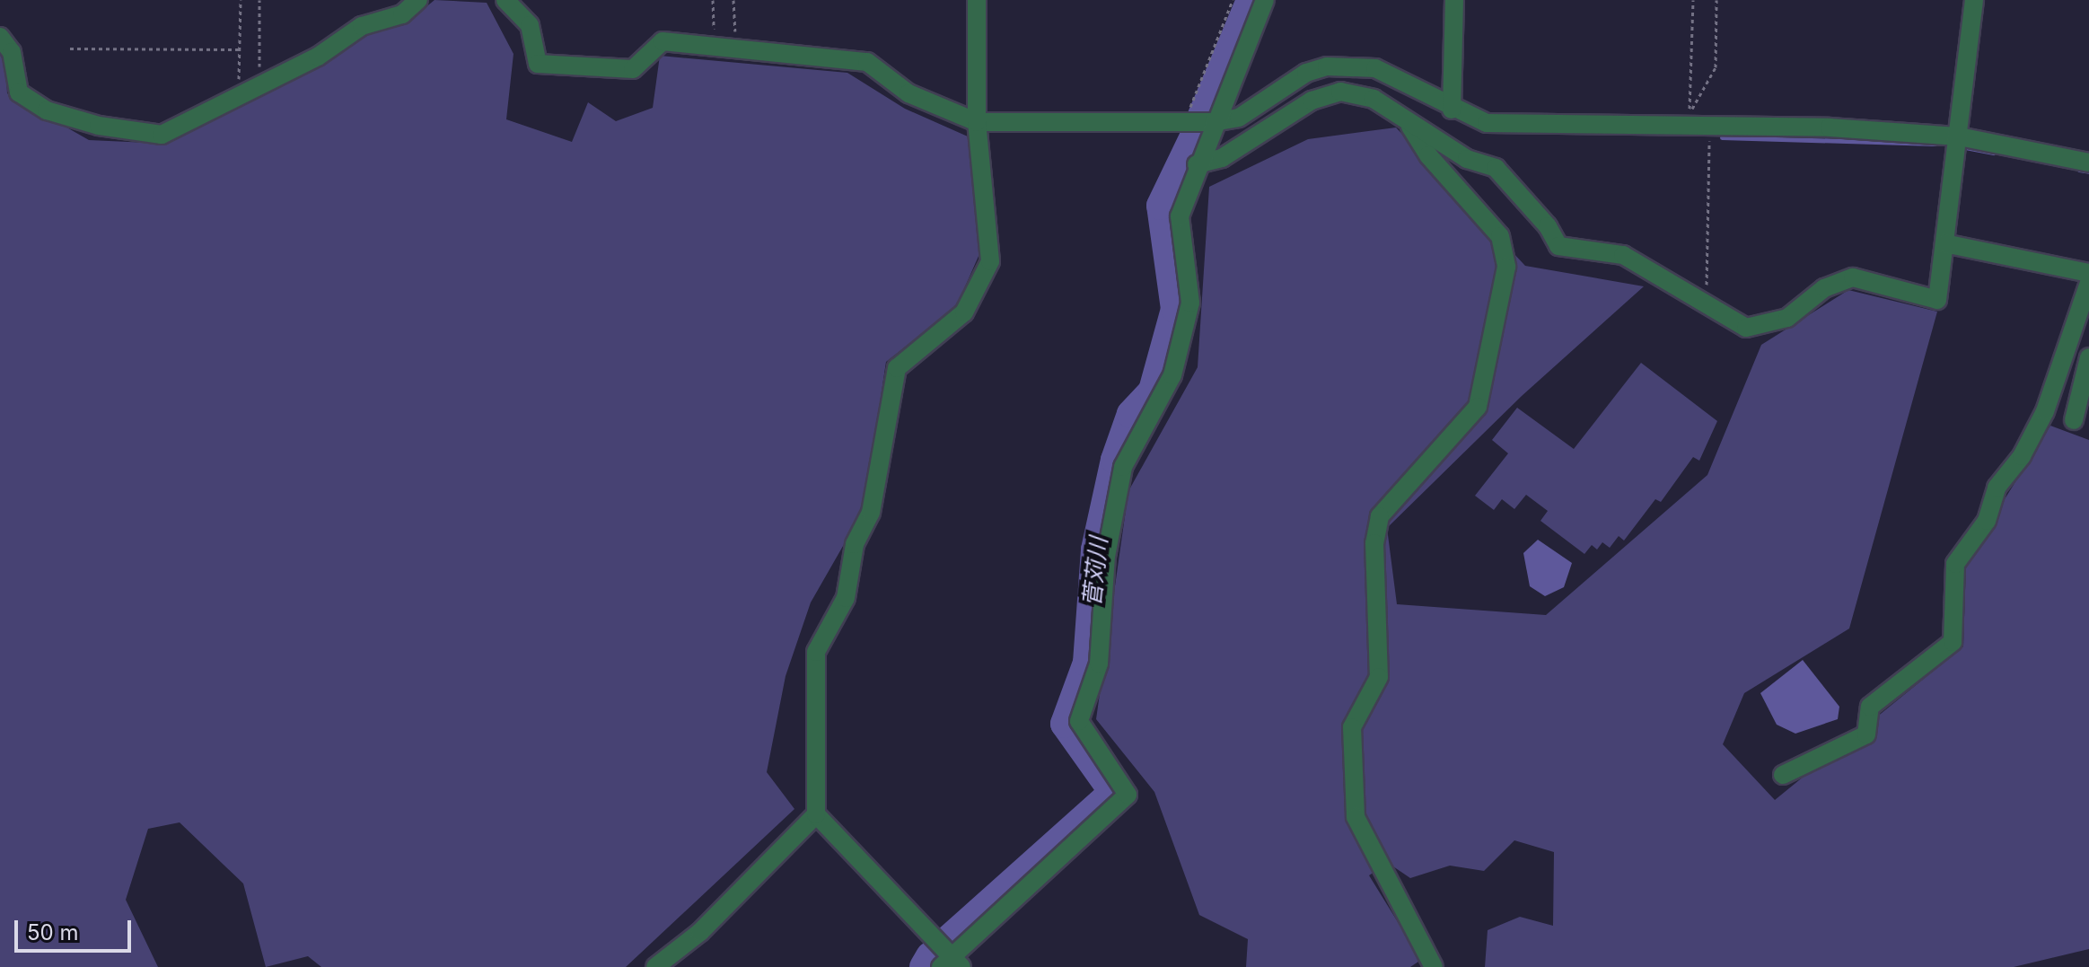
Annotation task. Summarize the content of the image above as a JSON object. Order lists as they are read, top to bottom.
{
  "water": ["菅苅川"],
  "scale_bar": "50 m"
}
